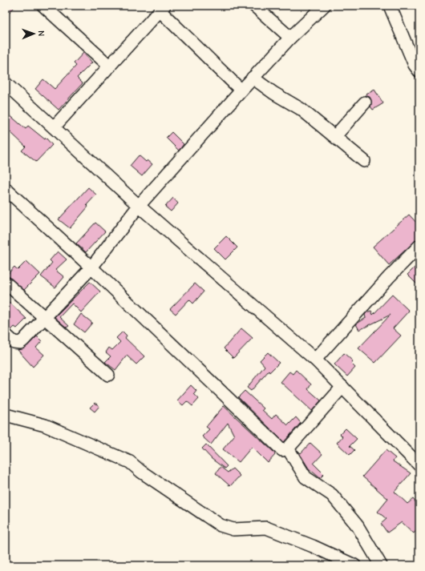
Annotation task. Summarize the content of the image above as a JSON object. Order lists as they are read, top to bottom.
{
  "north": "right"
}
